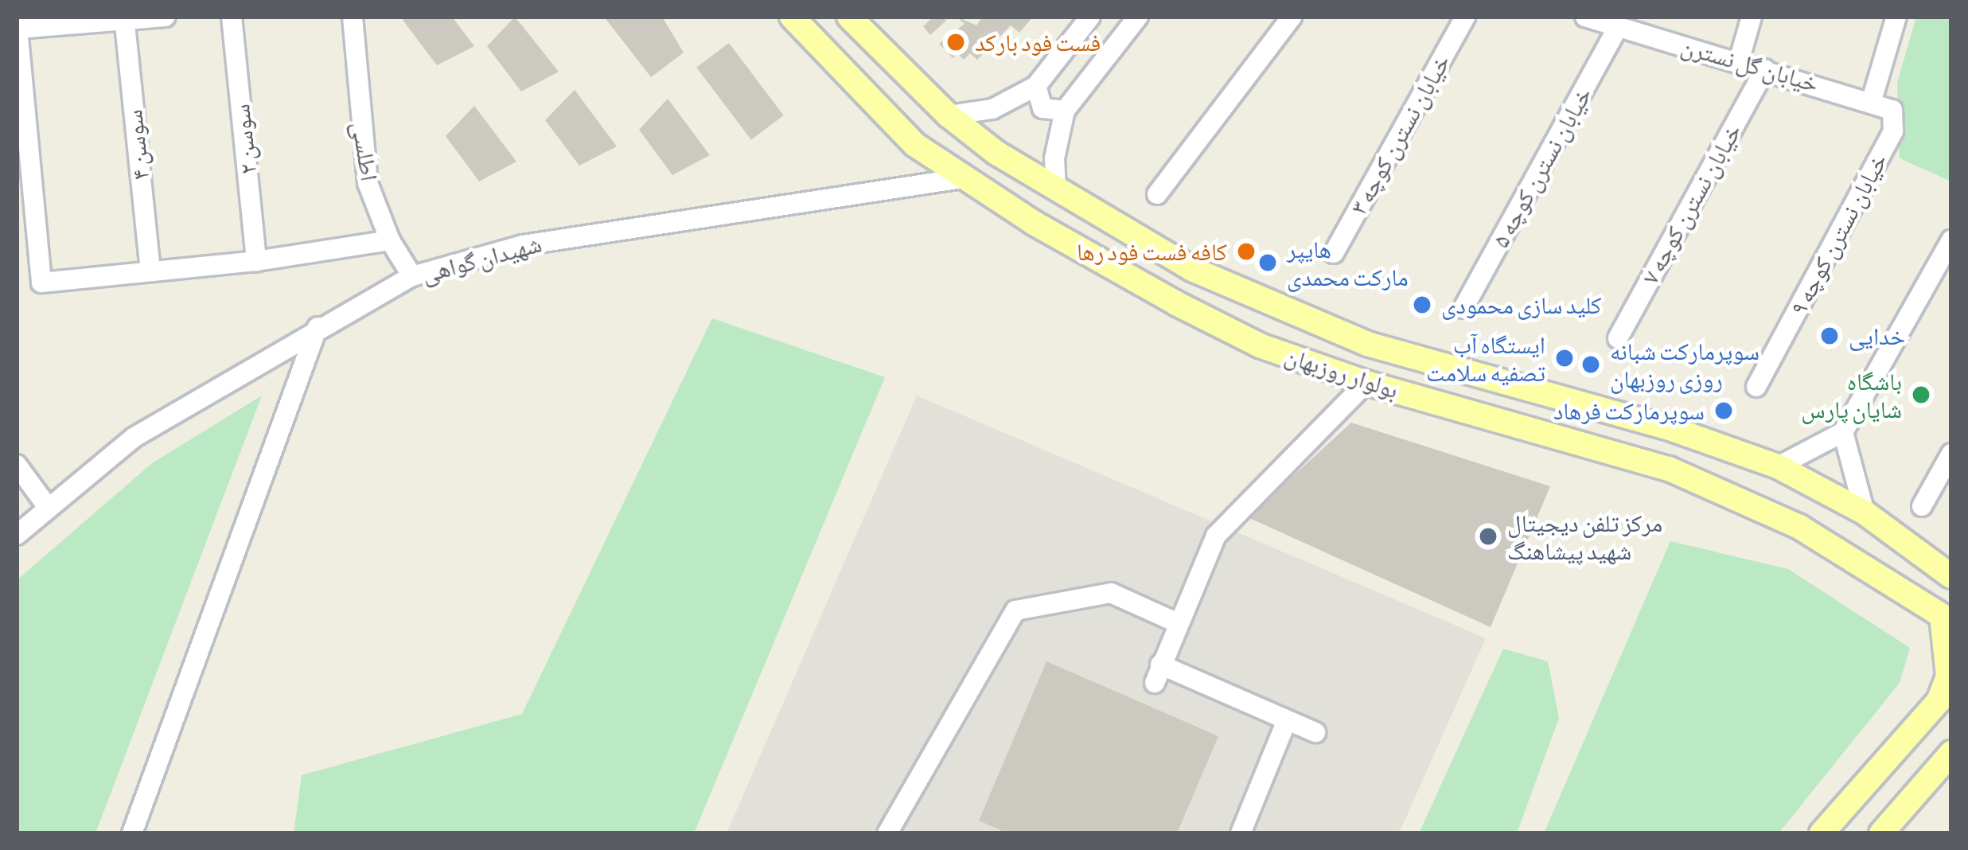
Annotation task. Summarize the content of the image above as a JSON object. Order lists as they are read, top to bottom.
{
  "streets": {
    "main road": ["بولوار روزبهان"],
    "street": [
      "خیابان گل نسترن",
      "خیابان نسترن کوچه ۳",
      "سوسن ۲",
      "سوسن ۴",
      "اطلسی",
      "خیابان نسترن کوچه ۵",
      "خیابان نسترن کوچه ۷",
      "خیابان نسترن کوچه ۹",
      "شهیدان گواهی"
    ]
  },
  "crossings": [
    ["خیابان گل نسترن", "خیابان نسترن کوچه ۵"],
    ["خیابان گل نسترن", "خیابان نسترن کوچه ۷"],
    ["خیابان گل نسترن", "خیابان نسترن کوچه ۹"],
    ["اطلسی", "شهیدان گواهی"],
    ["شهیدان گواهی", "بولوار روزبهان"]
  ],
  "places": [
    "فست فود بارکد",
    "کافه فست فود رها",
    "هایپر مارکت محمدی",
    "کلید سازی محمودی",
    "خدایی",
    "ایستگاه آب تصفیه سلامت",
    "سوپرمارکت شبانه روزی روزبهان",
    "باشگاه شایان پارس",
    "سوپرمارکت فرهاد",
    "مرکز تلفن دیجیتال شهید پیشاهنگ"
  ]
}
